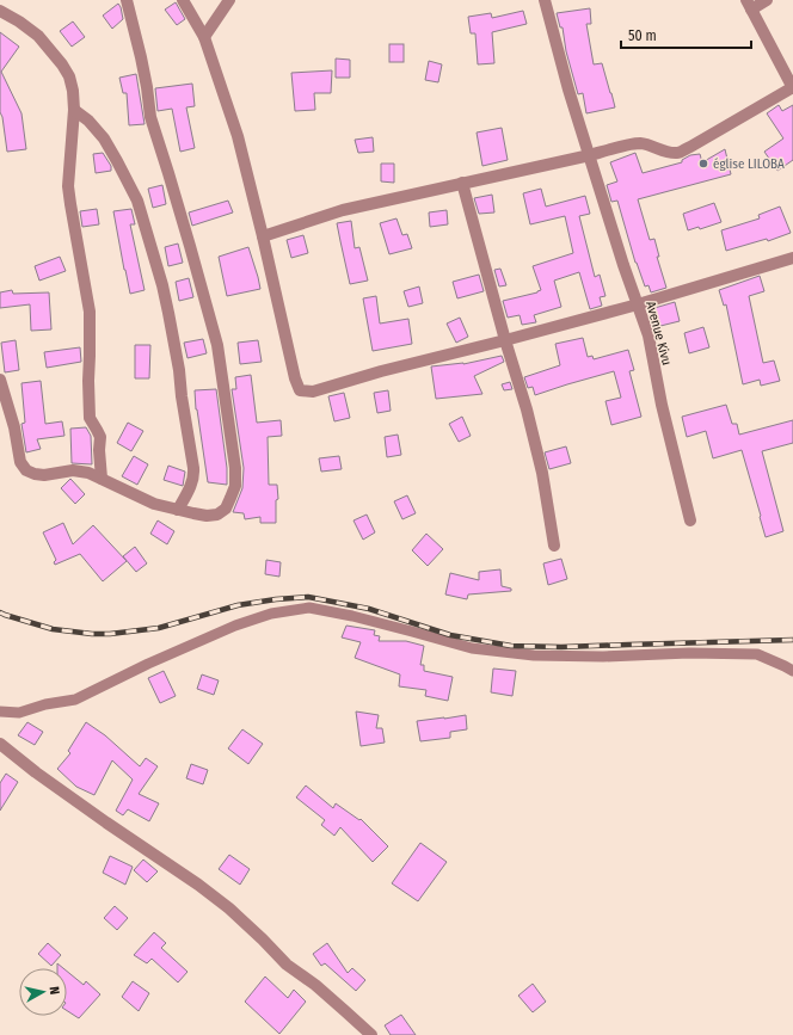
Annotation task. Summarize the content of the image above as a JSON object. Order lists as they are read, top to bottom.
{
  "streets": {
    "street": ["Avenue Kivu"]
  },
  "places": ["église LILOBA"],
  "scale_bar": "50 m",
  "north": "right"
}
